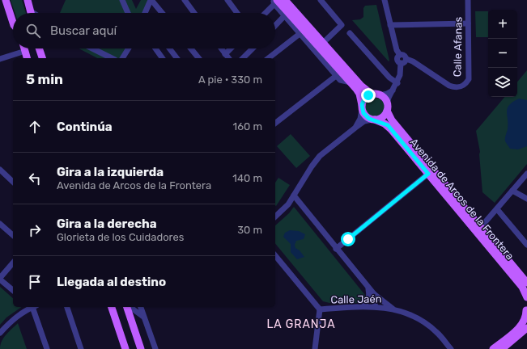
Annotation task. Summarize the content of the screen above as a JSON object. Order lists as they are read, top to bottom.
{
  "streets": {
    "main road": ["Avenida de Arcos de la Frontera"],
    "street": ["Calle Afanas", "Calle Jaén"]
  },
  "districts": ["LA GRANJA"],
  "page": {
    "map_buttons": ["+", "−"],
    "search": "Buscar aquí",
    "heading": ["5 min", "A pie · 330 m"],
    "list": [
      ["Continúa", "160 m"],
      ["Gira a la izquierda", "Avenida de Arcos de la Frontera", "140 m"],
      ["Gira a la derecha", "Glorieta de los Cuidadores", "30 m"],
      "Llegada al destino"
    ]
  }
}
